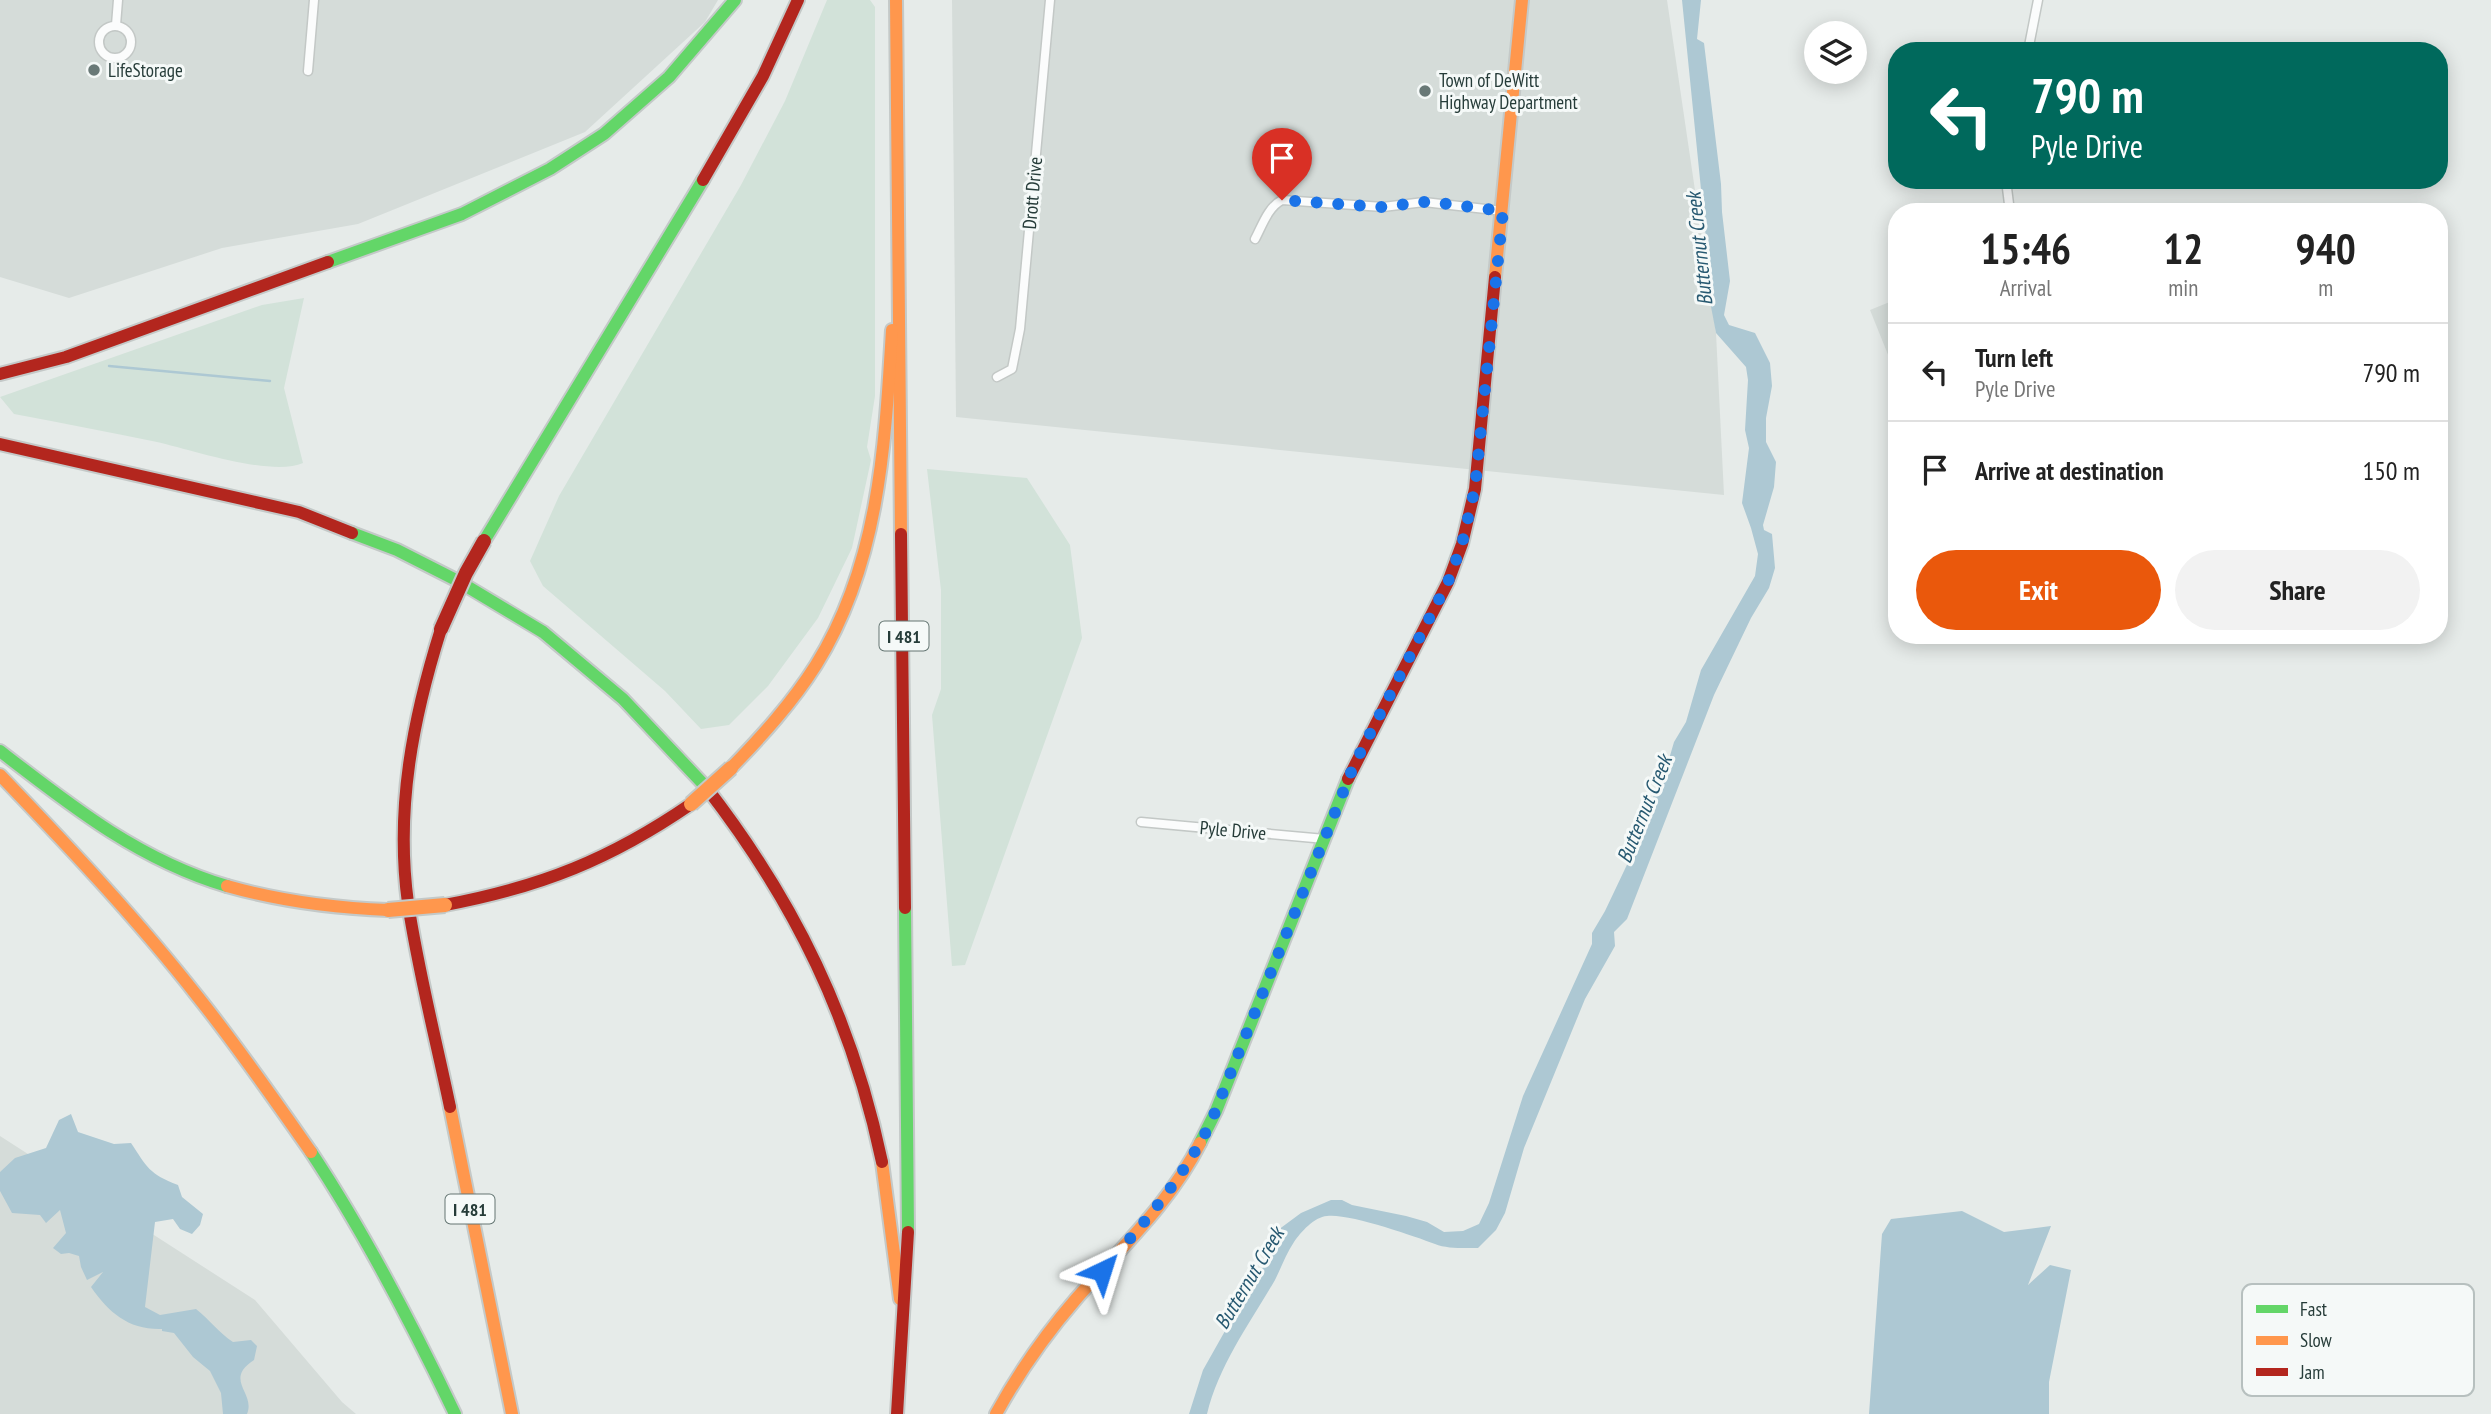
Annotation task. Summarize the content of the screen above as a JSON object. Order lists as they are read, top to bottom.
{
  "streets": {
    "main road": ["I 481"],
    "street": ["Drott Drive", "Pyle Drive"]
  },
  "water": ["Butternut Creek"],
  "places": ["LifeStorage", "Town of DeWitt Highway Department"],
  "legend": ["Fast", "Slow", "Jam"],
  "page": {
    "turn": ["790 m", "Pyle Drive"],
    "eta": [
      "15:46",
      "Arrival",
      "12",
      "min",
      "940",
      "m"
    ],
    "list": [
      {
        "name": "Turn left",
        "note": "Pyle Drive",
        "value": "790 m"
      },
      {
        "name": "Arrive at destination",
        "value": "150 m"
      }
    ],
    "buttons": ["Exit", "Share"]
  }
}
